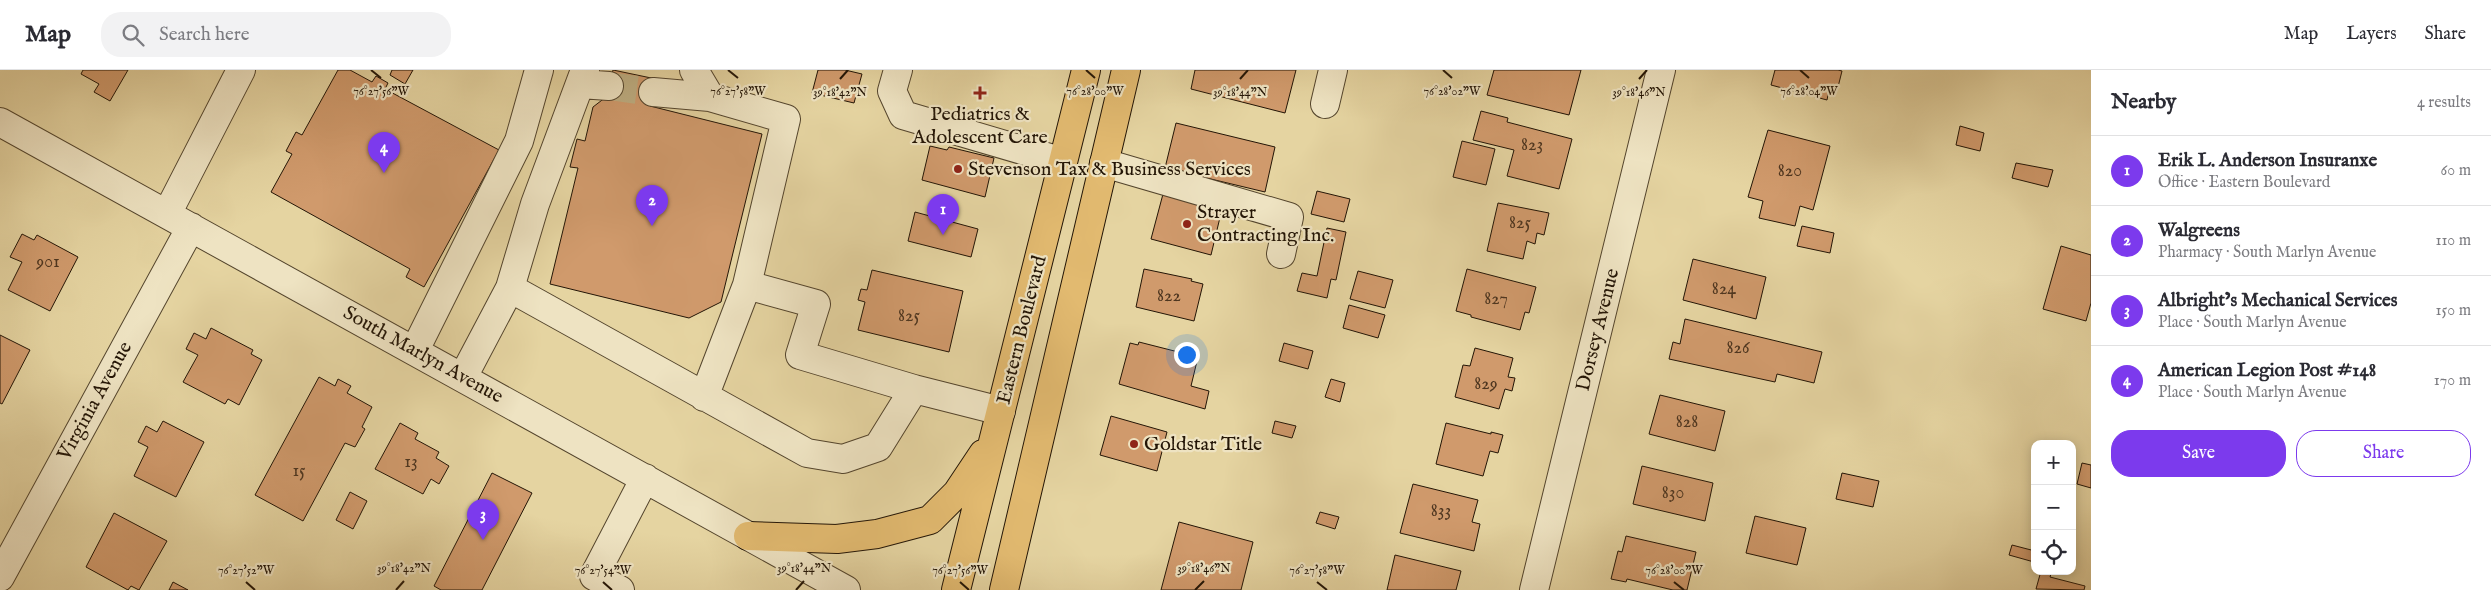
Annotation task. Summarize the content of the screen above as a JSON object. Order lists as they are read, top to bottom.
{
  "streets": {
    "main road": ["Eastern Boulevard"],
    "street": ["Dorsey Avenue", "South Marlyn Avenue", "Virginia Avenue"]
  },
  "crossings": [
    ["South Marlyn Avenue", "Virginia Avenue"]
  ],
  "places": {
    "health": ["Pediatrics & Adolescent Care"],
    "other": ["Stevenson Tax & Business Services", "Strayer Contracting Inc.", "Goldstar Title"]
  },
  "house_numbers": [
    "823",
    "820",
    "825",
    "901",
    "824",
    "822",
    "827",
    "825",
    "826",
    "829",
    "828",
    "13",
    "15",
    "830",
    "833"
  ],
  "page": {
    "header": "Map",
    "search": "Search here",
    "nav": ["Map", "Layers", "Share"],
    "heading": ["Nearby", "4 results"],
    "pins": [
      "4",
      "2",
      "1",
      "3"
    ],
    "list": [
      {
        "mark": "1",
        "name": "Erik L. Anderson Insuranxe",
        "note": "Office · Eastern Boulevard",
        "value": "60 m"
      },
      {
        "mark": "2",
        "name": "Walgreens",
        "note": "Pharmacy · South Marlyn Avenue",
        "value": "110 m"
      },
      {
        "mark": "3",
        "name": "Albright’s Mechanical Services",
        "note": "Place · South Marlyn Avenue",
        "value": "150 m"
      },
      {
        "mark": "4",
        "name": "American Legion Post #148",
        "note": "Place · South Marlyn Avenue",
        "value": "170 m"
      }
    ],
    "buttons": ["Save", "Share"],
    "map_buttons": ["+", "−"]
  },
  "coordinates": [
    "76°27'56\"W",
    "76°27'58\"W",
    "76°28'00\"W",
    "76°28'02\"W",
    "76°28'04\"W",
    "39°18'42\"N",
    "39°18'44\"N",
    "39°18'46\"N",
    "76°27'52\"W",
    "76°27'54\"W"
  ]
}
